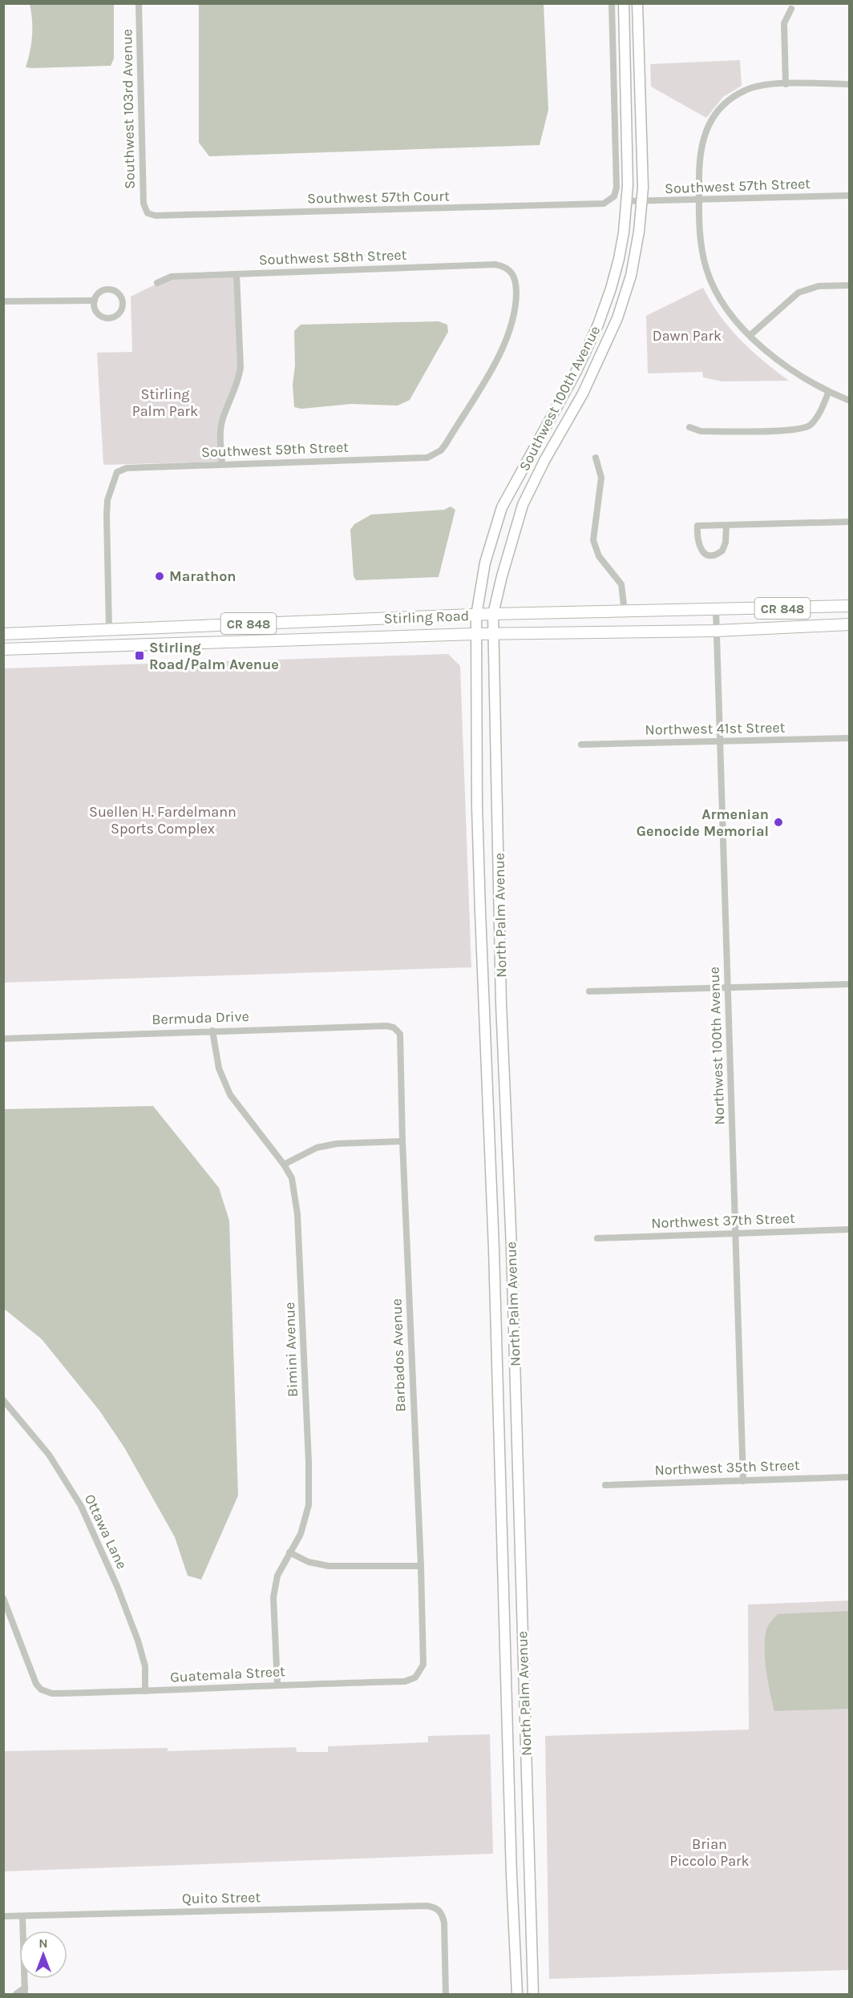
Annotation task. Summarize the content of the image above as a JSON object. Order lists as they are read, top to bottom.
{
  "streets": {
    "main road": [
      "Southwest 100th Avenue",
      "CR 848",
      "Stirling Road",
      "North Palm Avenue"
    ],
    "street": [
      "Southwest 103rd Avenue",
      "Southwest 57th Street",
      "Southwest 57th Court",
      "Southwest 58th Street",
      "Southwest 59th Street",
      "Northwest 41st Street",
      "Bermuda Drive",
      "Northwest 100th Avenue",
      "Northwest 37th Street",
      "Bimini Avenue",
      "Barbados Avenue",
      "Northwest 35th Street",
      "Ottawa Lane",
      "Guatemala Street",
      "Quito Street"
    ]
  },
  "crossings": [
    ["Southwest 103rd Avenue", "Southwest 57th Court"],
    ["Southwest 57th Street", "Southwest 100th Avenue"],
    ["Southwest 58th Street", "Southwest 59th Street"],
    ["Southwest 100th Avenue", "Stirling Road"],
    ["Southwest 100th Avenue", "North Palm Avenue"],
    ["Southwest 59th Street", "Stirling Road"],
    ["Stirling Road", "North Palm Avenue"],
    ["Stirling Road", "Northwest 100th Avenue"],
    ["Northwest 41st Street", "Northwest 100th Avenue"],
    ["Bermuda Drive", "Bimini Avenue"],
    ["Bermuda Drive", "Barbados Avenue"],
    ["Northwest 100th Avenue", "Northwest 37th Street"],
    ["Northwest 100th Avenue", "Northwest 35th Street"],
    ["Bimini Avenue", "Guatemala Street"],
    ["Barbados Avenue", "Guatemala Street"],
    ["Ottawa Lane", "Guatemala Street"]
  ],
  "parks": [
    "Dawn Park",
    "Stirling Palm Park",
    "Suellen H. Fardelmann Sports Complex",
    "Brian Piccolo Park"
  ],
  "places": {
    "other": ["Marathon", "Armenian Genocide Memorial"],
    "transit": ["Stirling Road/Palm Avenue"]
  },
  "north": "top"
}
